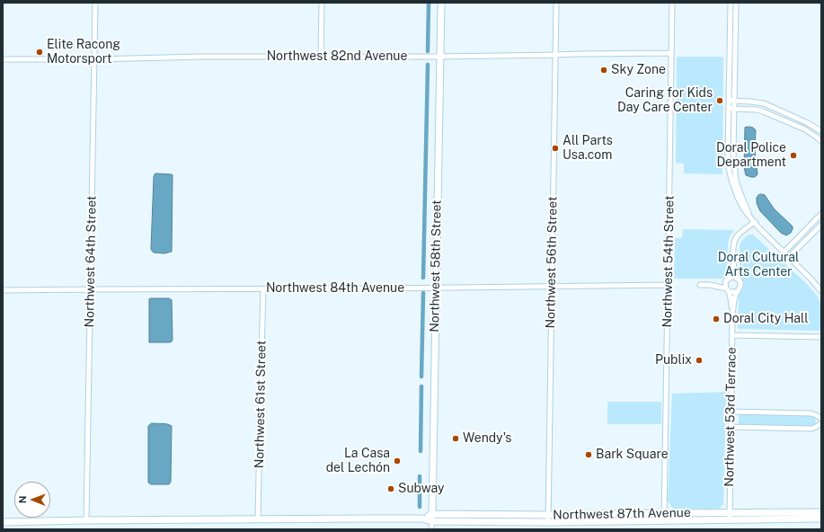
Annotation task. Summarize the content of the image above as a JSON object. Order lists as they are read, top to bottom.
{
  "streets": {
    "main road": ["Northwest 58th Street", "Northwest 87th Avenue"],
    "street": [
      "Northwest 82nd Avenue",
      "Northwest 64th Street",
      "Northwest 54th Street",
      "Northwest 56th Street",
      "Northwest 84th Avenue",
      "Northwest 61st Street",
      "Northwest 53rd Terrace"
    ]
  },
  "crossings": [
    ["Northwest 82nd Avenue", "Northwest 64th Street"],
    ["Northwest 82nd Avenue", "Northwest 54th Street"],
    ["Northwest 82nd Avenue", "Northwest 56th Street"],
    ["Northwest 82nd Avenue", "Northwest 58th Street"],
    ["Northwest 64th Street", "Northwest 84th Avenue"],
    ["Northwest 64th Street", "Northwest 87th Avenue"],
    ["Northwest 54th Street", "Northwest 84th Avenue"],
    ["Northwest 54th Street", "Northwest 87th Avenue"],
    ["Northwest 56th Street", "Northwest 84th Avenue"],
    ["Northwest 56th Street", "Northwest 87th Avenue"],
    ["Northwest 58th Street", "Northwest 84th Avenue"],
    ["Northwest 58th Street", "Northwest 87th Avenue"],
    ["Northwest 84th Avenue", "Northwest 61st Street"],
    ["Northwest 61st Street", "Northwest 87th Avenue"],
    ["Northwest 53rd Terrace", "Northwest 87th Avenue"]
  ],
  "parks": ["Doral Cultural Arts Center"],
  "places": [
    "Elite Racong Motorsport",
    "Sky Zone",
    "Caring for Kids Day Care Center",
    "All Parts Usa.com",
    "Doral Police Department",
    "Doral City Hall",
    "Publix",
    "Wendy's",
    "Bark Square",
    "La Casa del Lechón",
    "Subway"
  ],
  "north": "left"
}
